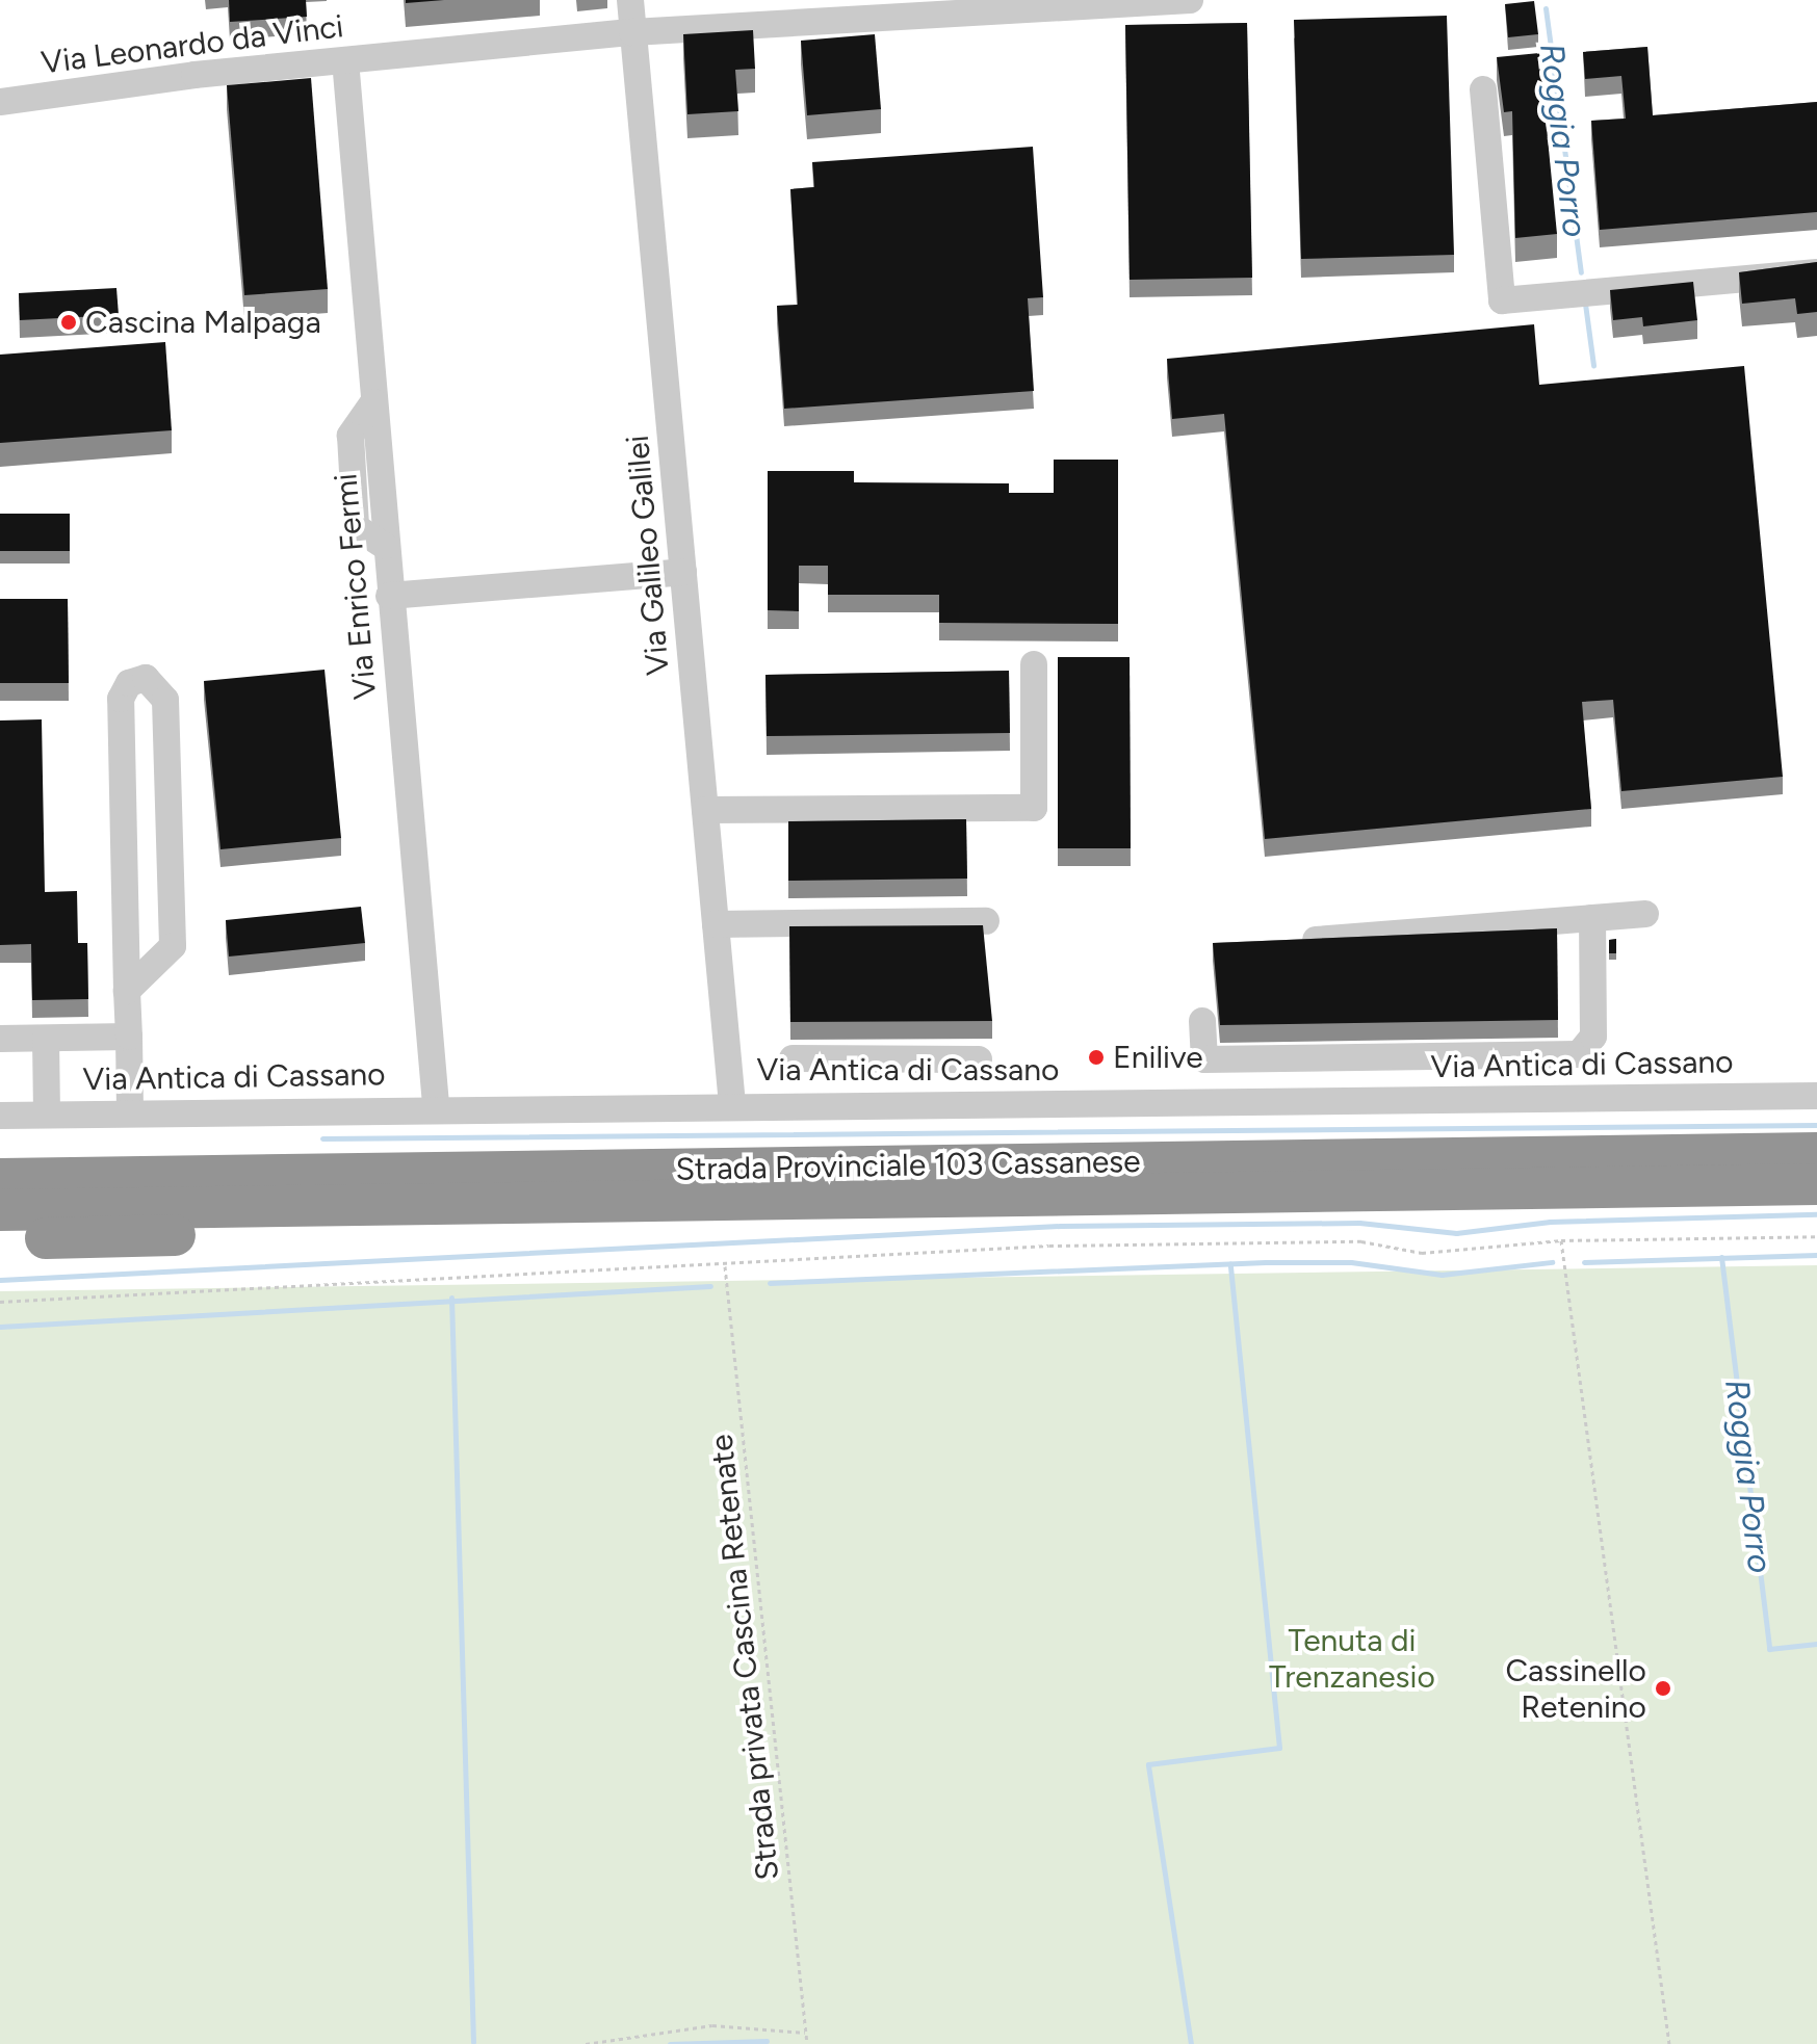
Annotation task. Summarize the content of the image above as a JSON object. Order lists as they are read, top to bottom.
{
  "streets": {
    "highway": ["Strada Provinciale 103 Cassanese"],
    "street": [
      "Via Leonardo da Vinci",
      "Via Galileo Galilei",
      "Via Enrico Fermi",
      "Via Antica di Cassano"
    ],
    "path": ["Strada privata Cascina Retenate"]
  },
  "crossings": [
    ["Via Leonardo da Vinci", "Via Galileo Galilei"],
    ["Via Leonardo da Vinci", "Via Enrico Fermi"],
    ["Via Galileo Galilei", "Via Antica di Cassano"],
    ["Via Enrico Fermi", "Via Antica di Cassano"]
  ],
  "water": ["Roggia Porro"],
  "parks": ["Tenuta di Trenzanesio"],
  "places": ["Cascina Malpaga", "Enilive", "Cassinello Retenino"]
}
